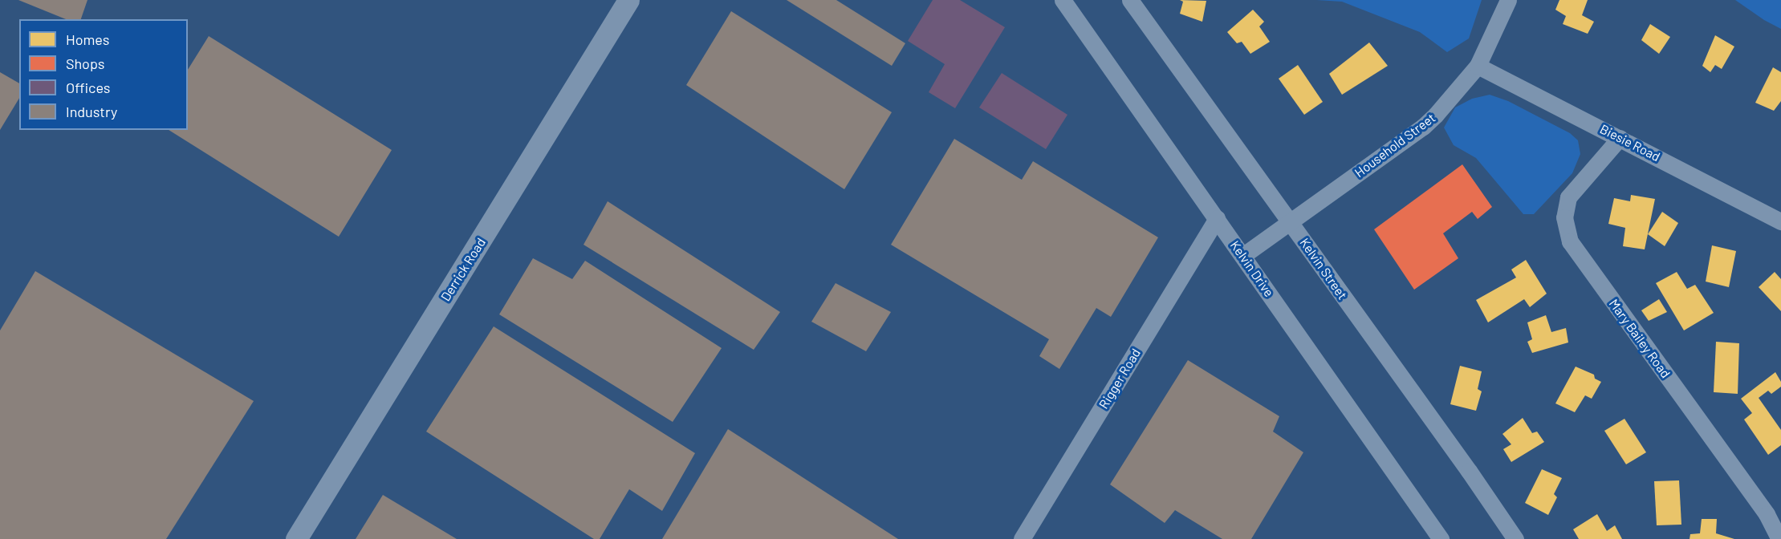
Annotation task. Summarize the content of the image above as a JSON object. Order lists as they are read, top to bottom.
{
  "streets": {
    "street": [
      "Biesie Road",
      "Household Street",
      "Kelvin Drive",
      "Kelvin Street",
      "Derrick Road",
      "Mary Bailey Road",
      "Rigger Road"
    ]
  },
  "crossings": [
    ["Biesie Road", "Household Street"],
    ["Biesie Road", "Mary Bailey Road"],
    ["Household Street", "Kelvin Drive"],
    ["Household Street", "Kelvin Street"],
    ["Kelvin Drive", "Rigger Road"]
  ],
  "legend": [
    "Homes",
    "Shops",
    "Offices",
    "Industry"
  ]
}
